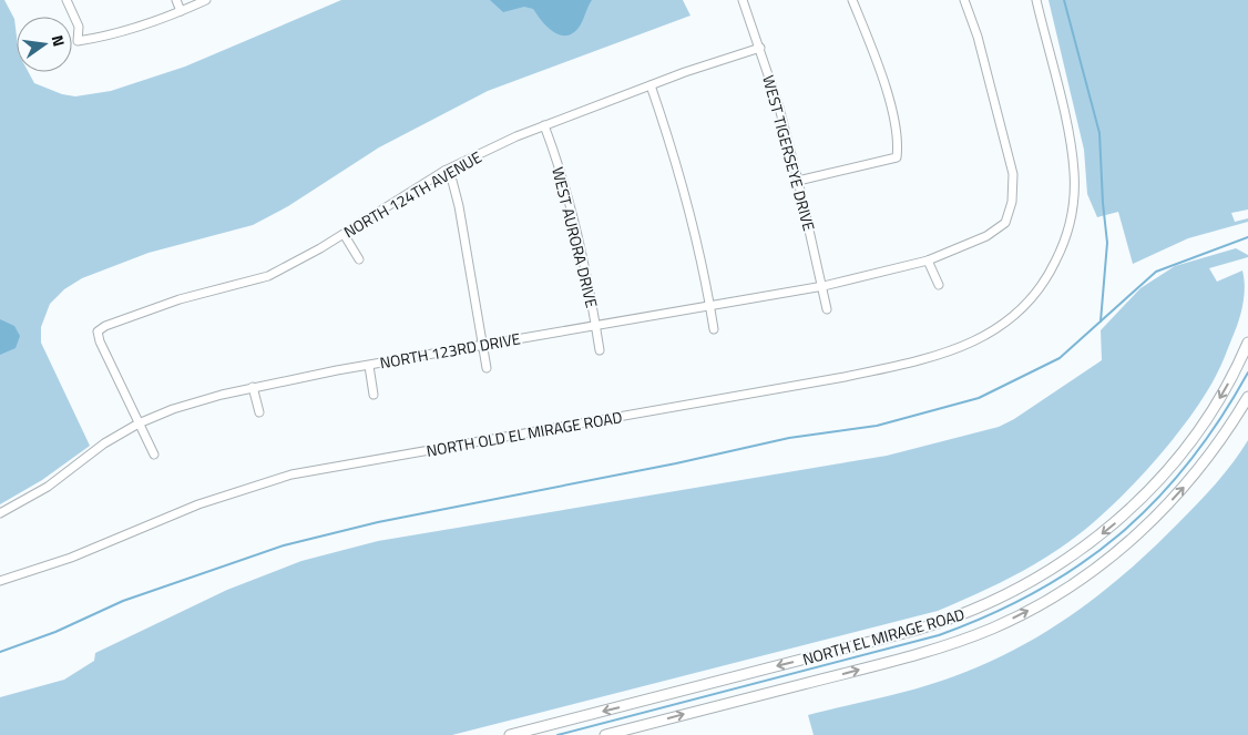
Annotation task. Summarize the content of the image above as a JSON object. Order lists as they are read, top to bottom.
{
  "streets": {
    "main road": ["NORTH EL MIRAGE ROAD"],
    "street": [
      "WEST TIGERSEYE DRIVE",
      "NORTH 124TH AVENUE",
      "WEST AURORA DRIVE",
      "NORTH 123RD DRIVE",
      "NORTH OLD EL MIRAGE ROAD"
    ]
  },
  "crossings": [
    ["WEST TIGERSEYE DRIVE", "NORTH 124TH AVENUE"],
    ["WEST TIGERSEYE DRIVE", "NORTH 123RD DRIVE"],
    ["NORTH 124TH AVENUE", "WEST AURORA DRIVE"],
    ["NORTH 124TH AVENUE", "NORTH 123RD DRIVE"],
    ["WEST AURORA DRIVE", "NORTH 123RD DRIVE"]
  ],
  "north": "right"
}
